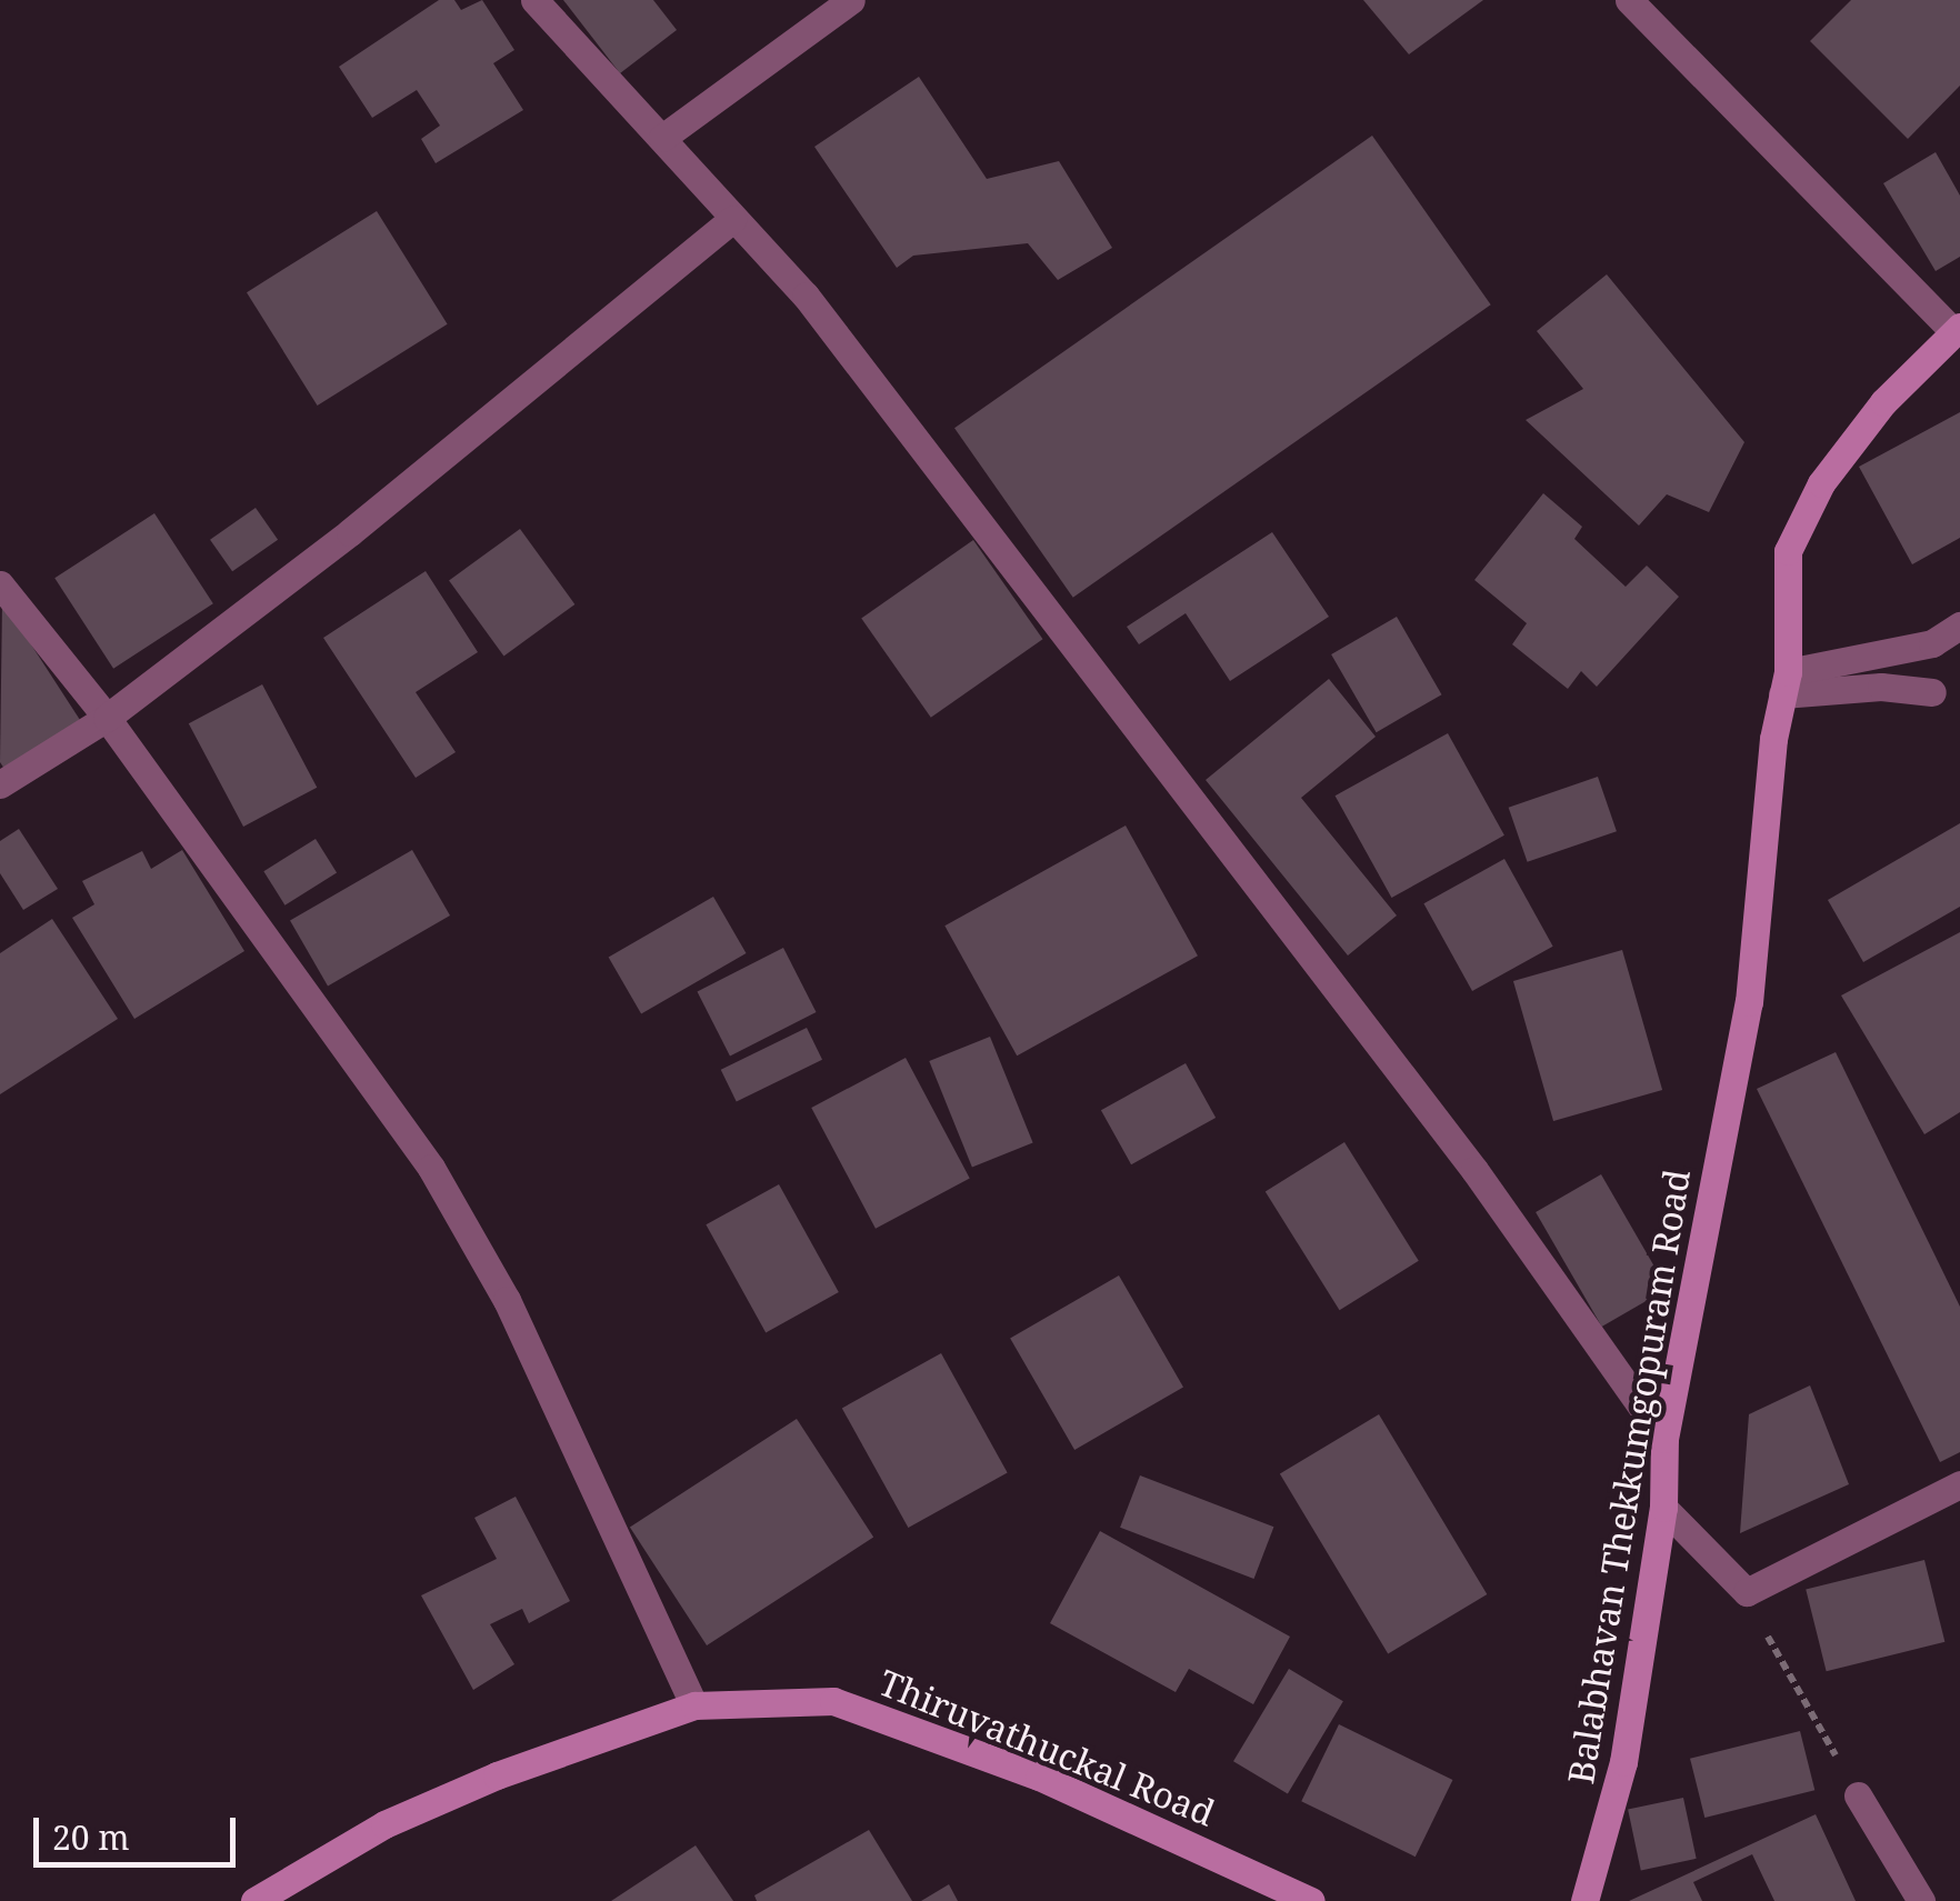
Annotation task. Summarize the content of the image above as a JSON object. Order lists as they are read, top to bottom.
{
  "streets": {
    "main road": ["Balabhavan Thekkumgopuram Road", "Thiruvathuckal Road"]
  },
  "scale_bar": "20 m"
}
